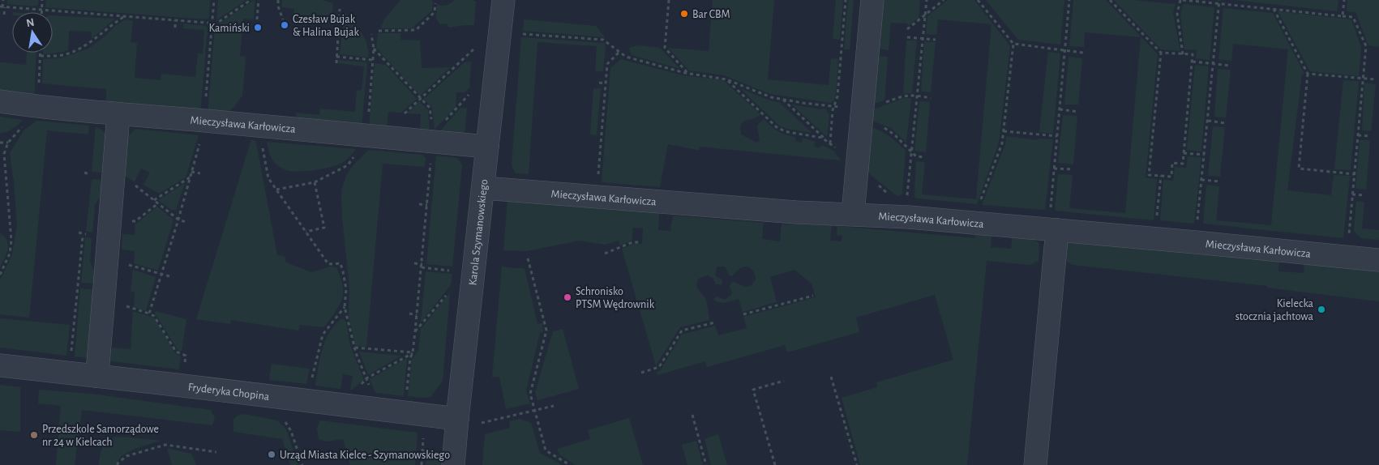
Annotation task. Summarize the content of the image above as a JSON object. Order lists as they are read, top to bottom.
{
  "streets": {
    "street": ["Mieczysława Karłowicza", "Karola Szymanowskiego", "Fryderyka Chopina"]
  },
  "crossings": [
    ["Mieczysława Karłowicza", "Karola Szymanowskiego"],
    ["Karola Szymanowskiego", "Fryderyka Chopina"]
  ],
  "places": [
    "Bar CBM",
    "Czesław Bujak & Halina Bujak",
    "Kamiński",
    "Schronisko PTSM Wędrownik",
    "Kielecka stocznia jachtowa",
    "Przedszkole Samorządowe nr 24 w Kielcach",
    "Urząd Miasta Kielce - Szymanowskiego"
  ],
  "north": "top"
}
